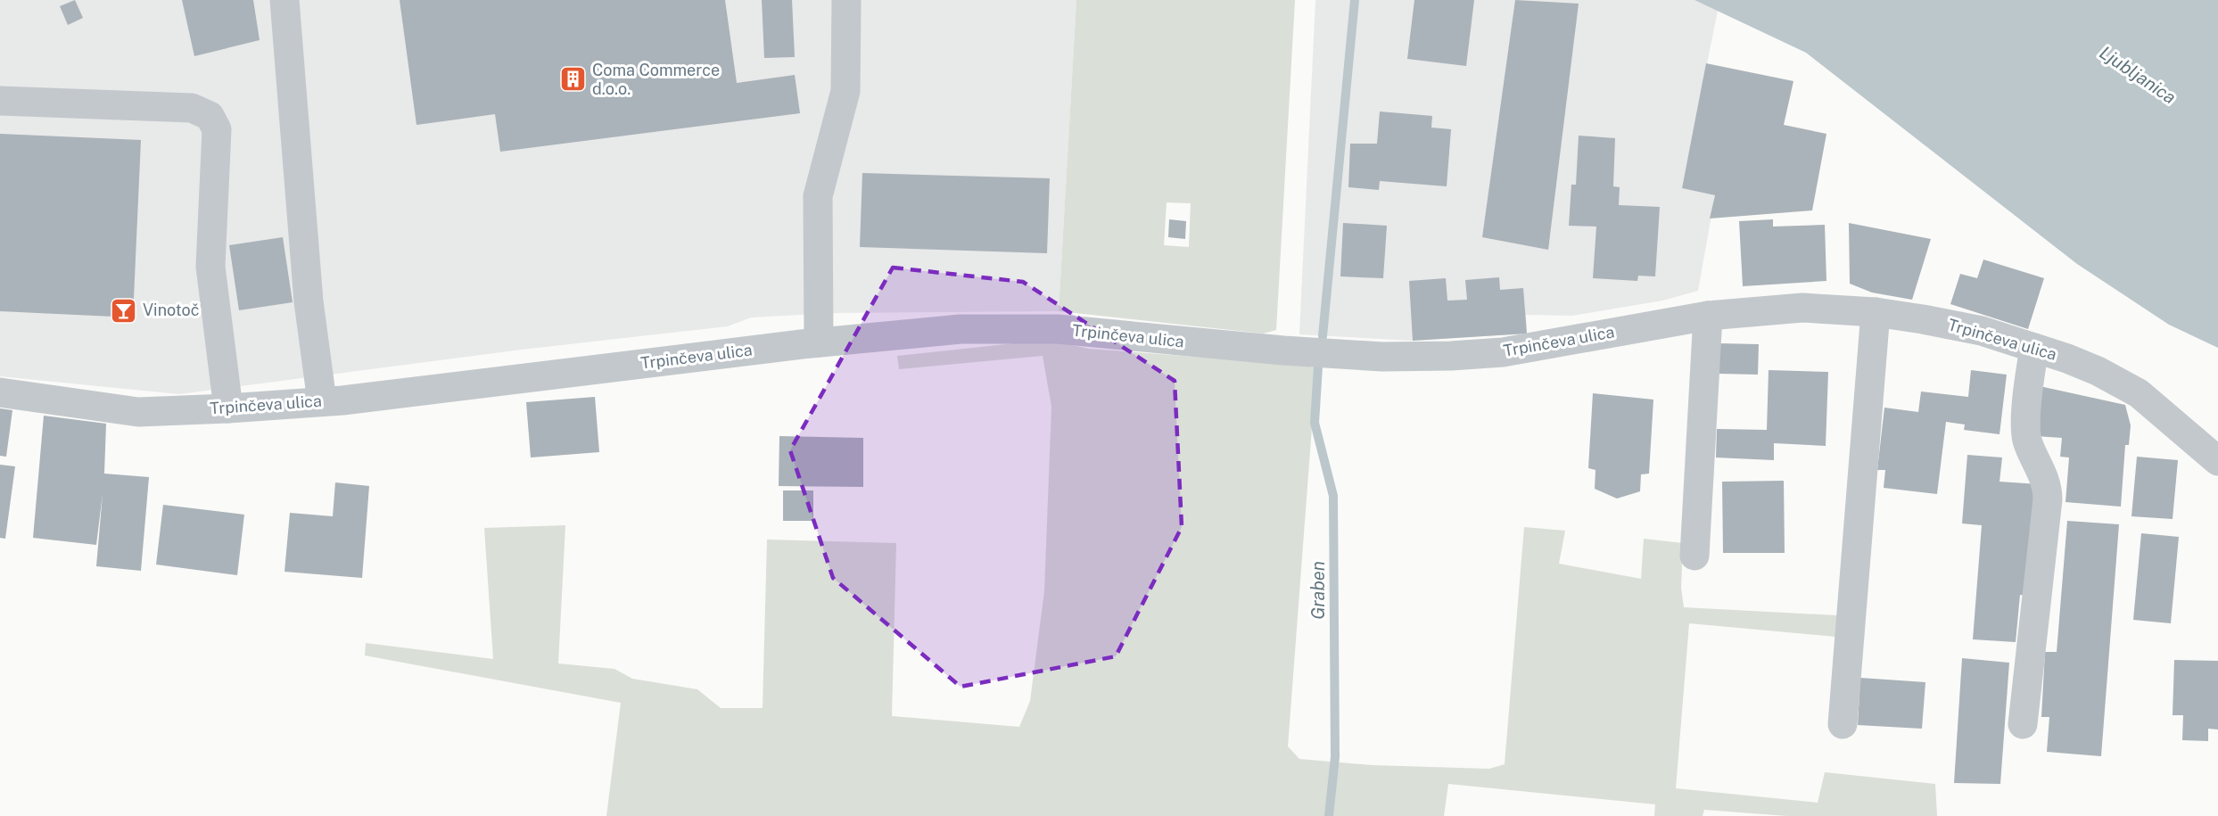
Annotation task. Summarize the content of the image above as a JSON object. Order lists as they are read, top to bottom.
{
  "streets": {
    "street": ["Trpinčeva ulica"]
  },
  "water": ["Ljubljanica", "Graben"],
  "places": {
    "building": ["Coma Commerce d.o.o."],
    "bar": ["Vinotoč"]
  }
}
